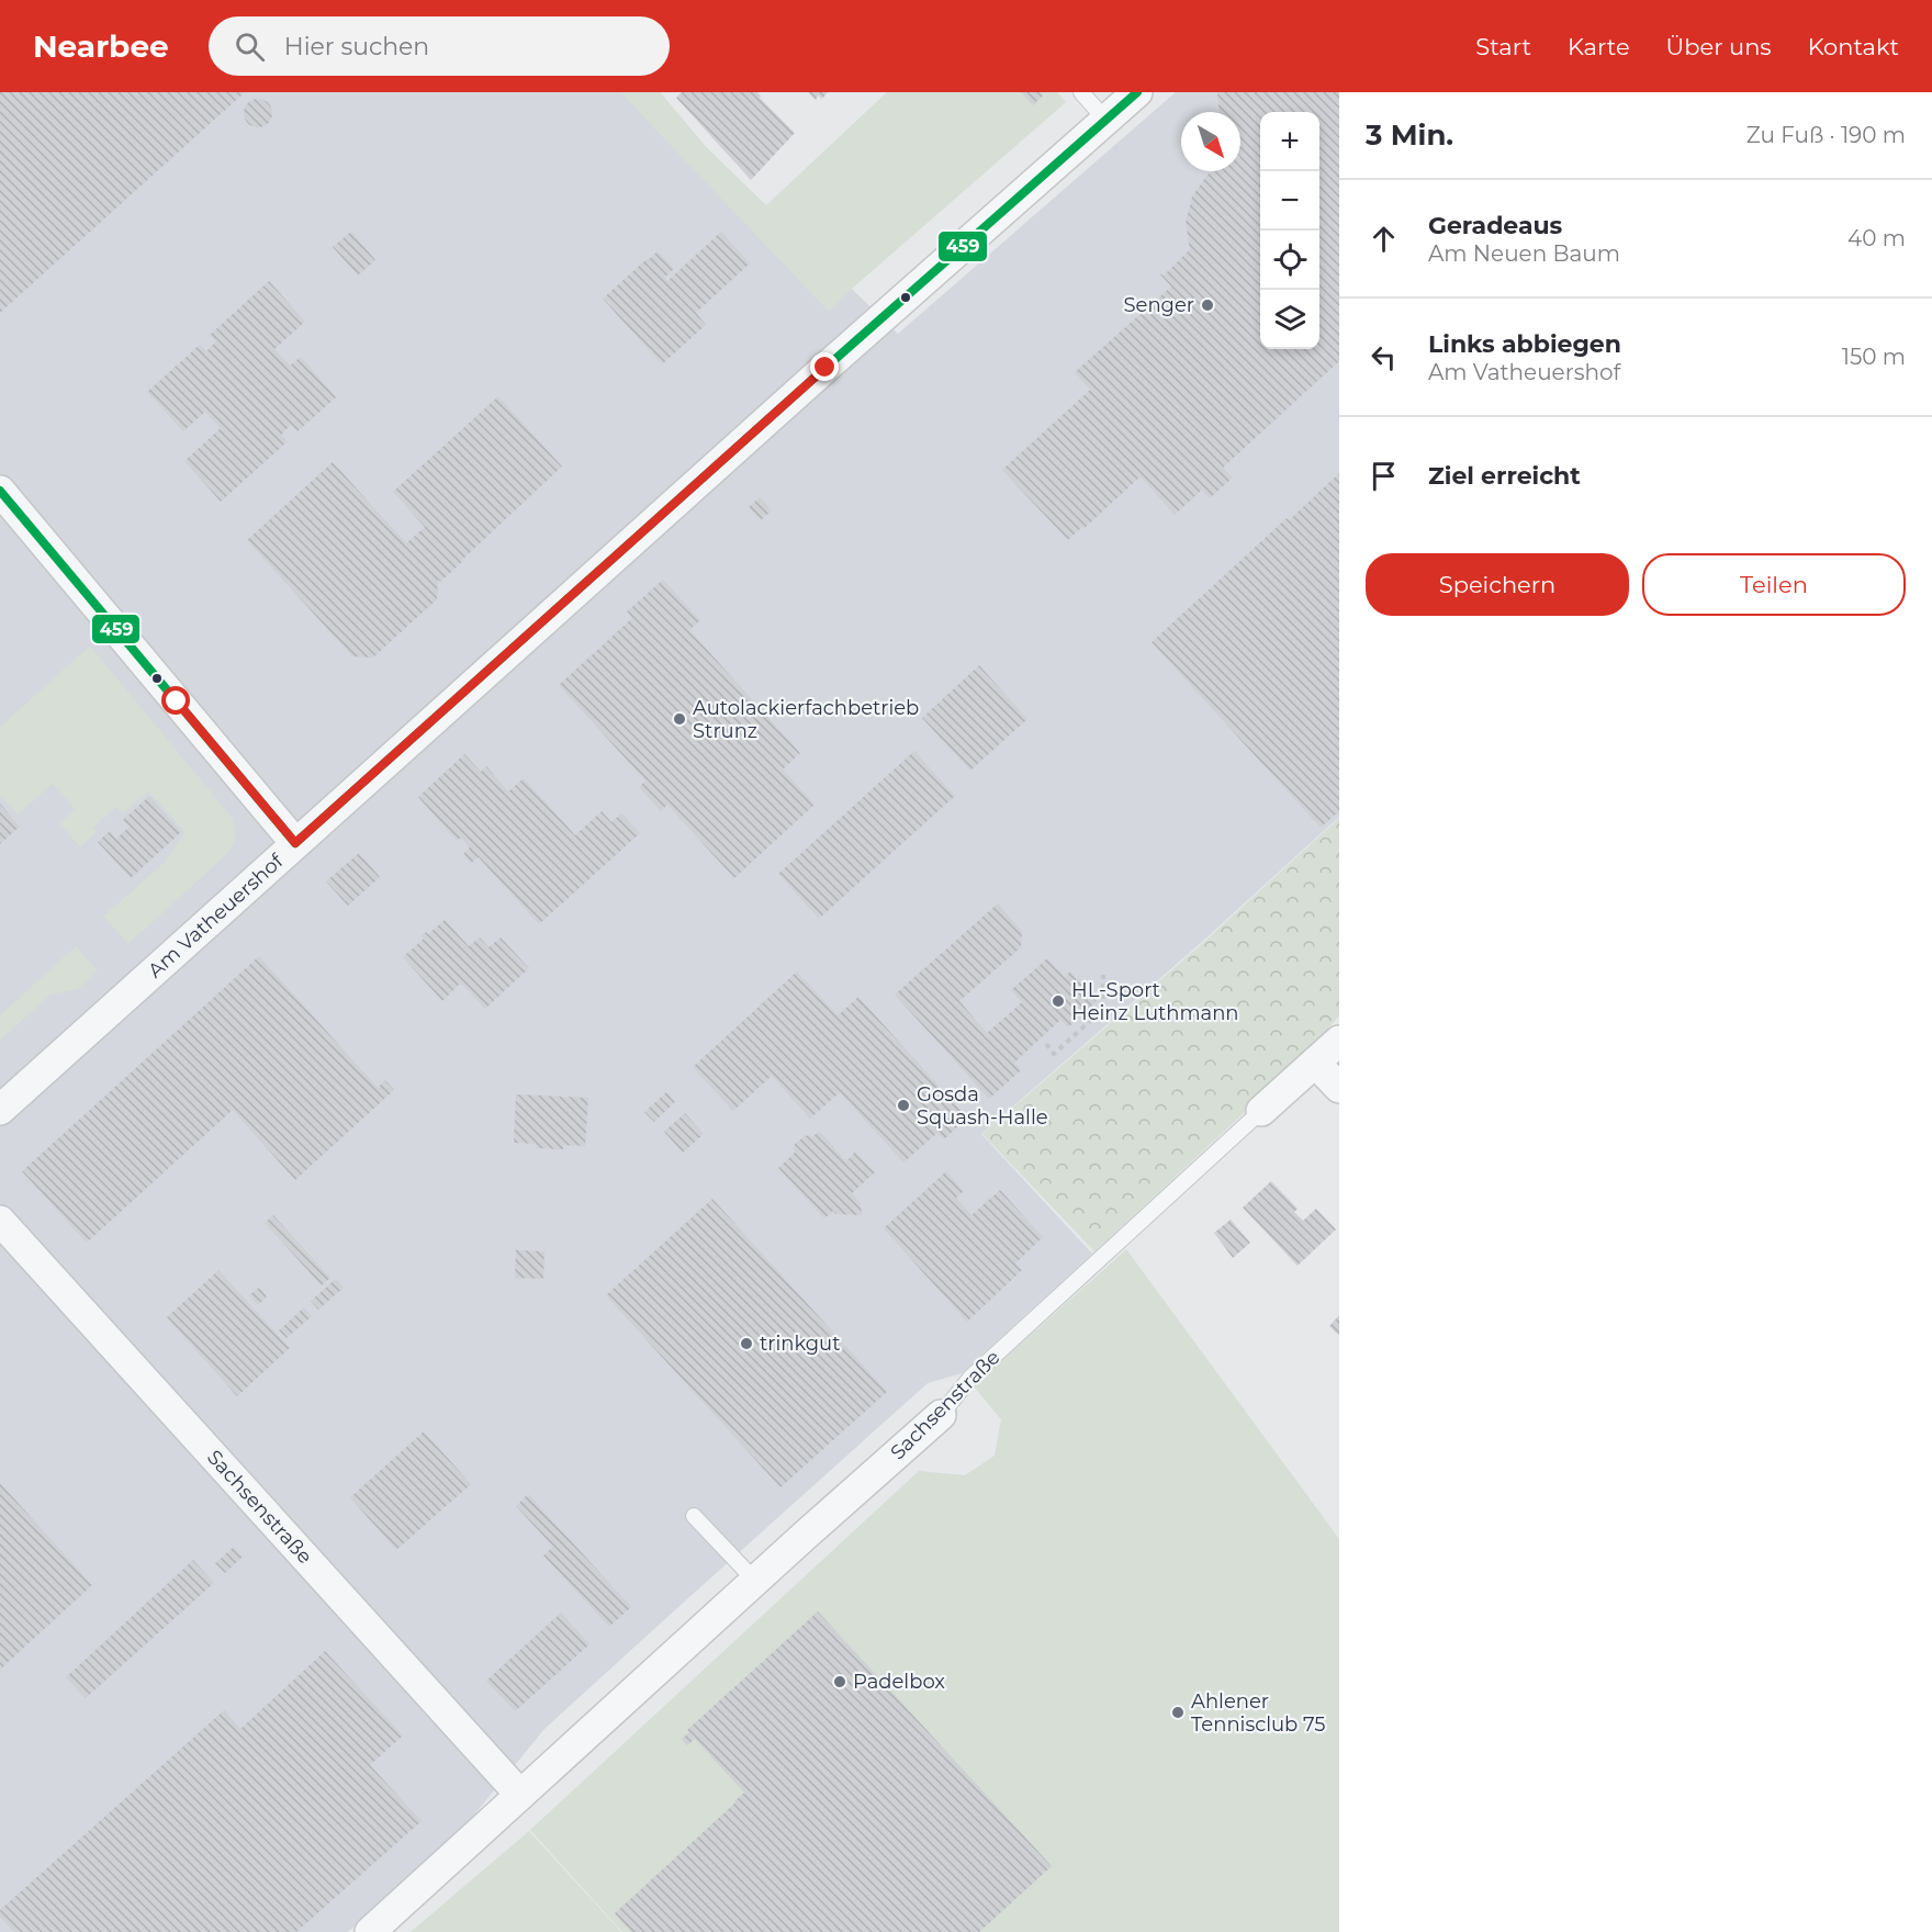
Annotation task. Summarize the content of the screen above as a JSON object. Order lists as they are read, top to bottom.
{
  "streets": {
    "street": ["Am Vatheuershof", "Sachsenstraße"]
  },
  "places": [
    "Senger",
    "Autolackierfachbetrieb Strunz",
    "HL-Sport Heinz Luthmann",
    "Gosda Squash-Halle",
    "trinkgut",
    "Padelbox",
    "Ahlener Tennisclub 75"
  ],
  "lines": ["transit line 459"],
  "north": "bottom right",
  "page": {
    "header": "Nearbee",
    "search": "Hier suchen",
    "nav": [
      "Start",
      "Karte",
      "Über uns",
      "Kontakt"
    ],
    "heading": ["3 Min.", "Zu Fuß · 190 m"],
    "map_buttons": ["+", "−"],
    "list": [
      ["Geradeaus", "Am Neuen Baum", "40 m"],
      ["Links abbiegen", "Am Vatheuershof", "150 m"],
      "Ziel erreicht"
    ],
    "buttons": ["Speichern", "Teilen"]
  }
}
